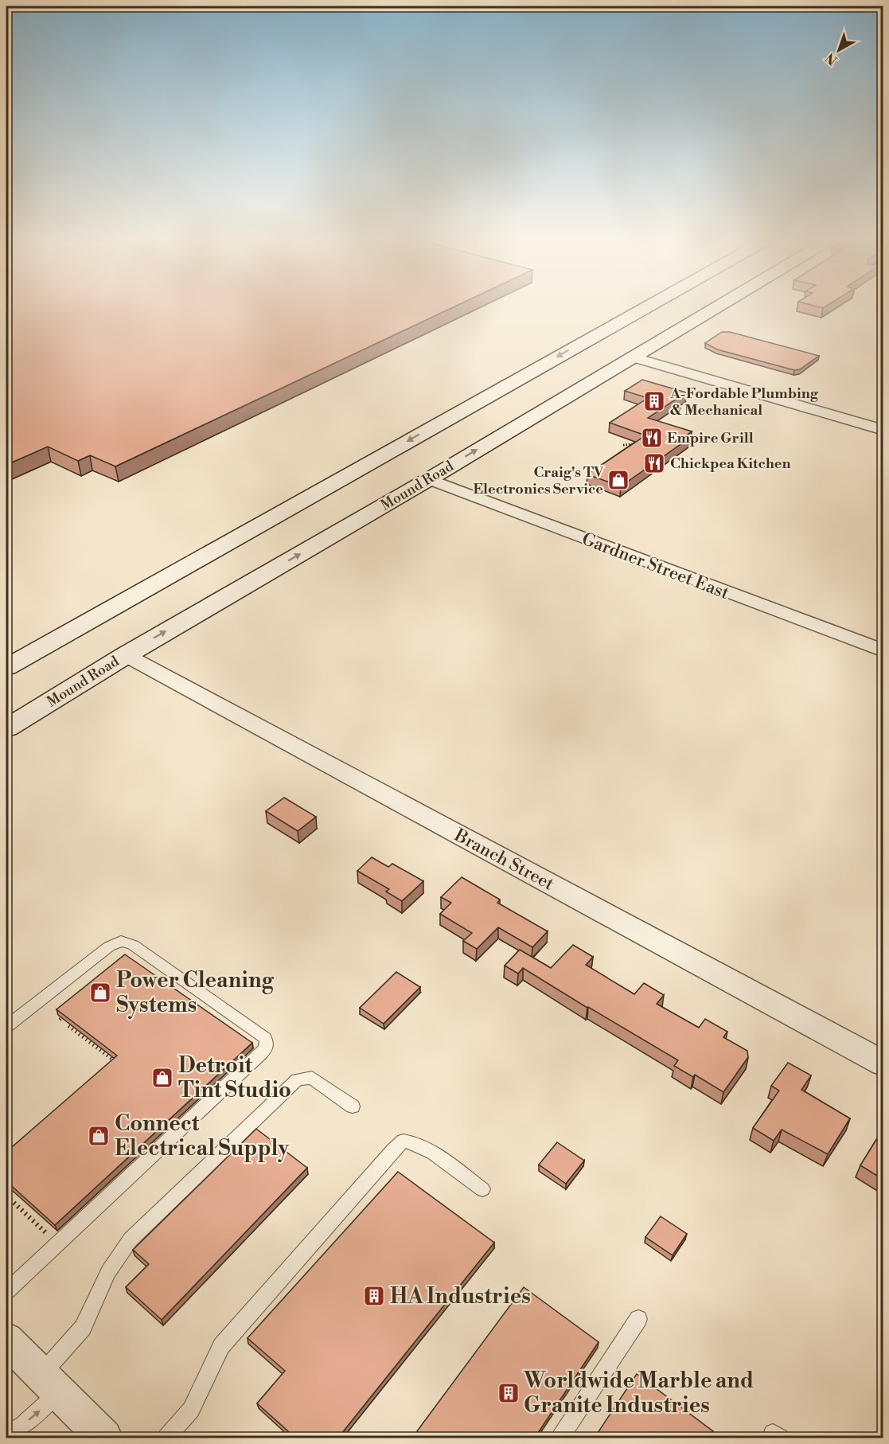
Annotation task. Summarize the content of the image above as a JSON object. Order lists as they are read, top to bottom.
{
  "streets": {
    "main road": ["Mound Road"],
    "street": ["Gardner Street East", "Branch Street"]
  },
  "crossings": [
    ["Mound Road", "Gardner Street East"],
    ["Mound Road", "Branch Street"]
  ],
  "places": {
    "building": ["A-Fordable Plumbing & Mechanical", "HA Industries", "Worldwide Marble and Granite Industries"],
    "restaurant": ["Empire Grill", "Chickpea Kitchen"],
    "shop": [
      "Craig's TV Electronics Service",
      "Power Cleaning Systems",
      "Detroit Tint Studio",
      "Connect Electrical Supply"
    ]
  },
  "north": "bottom left"
}
